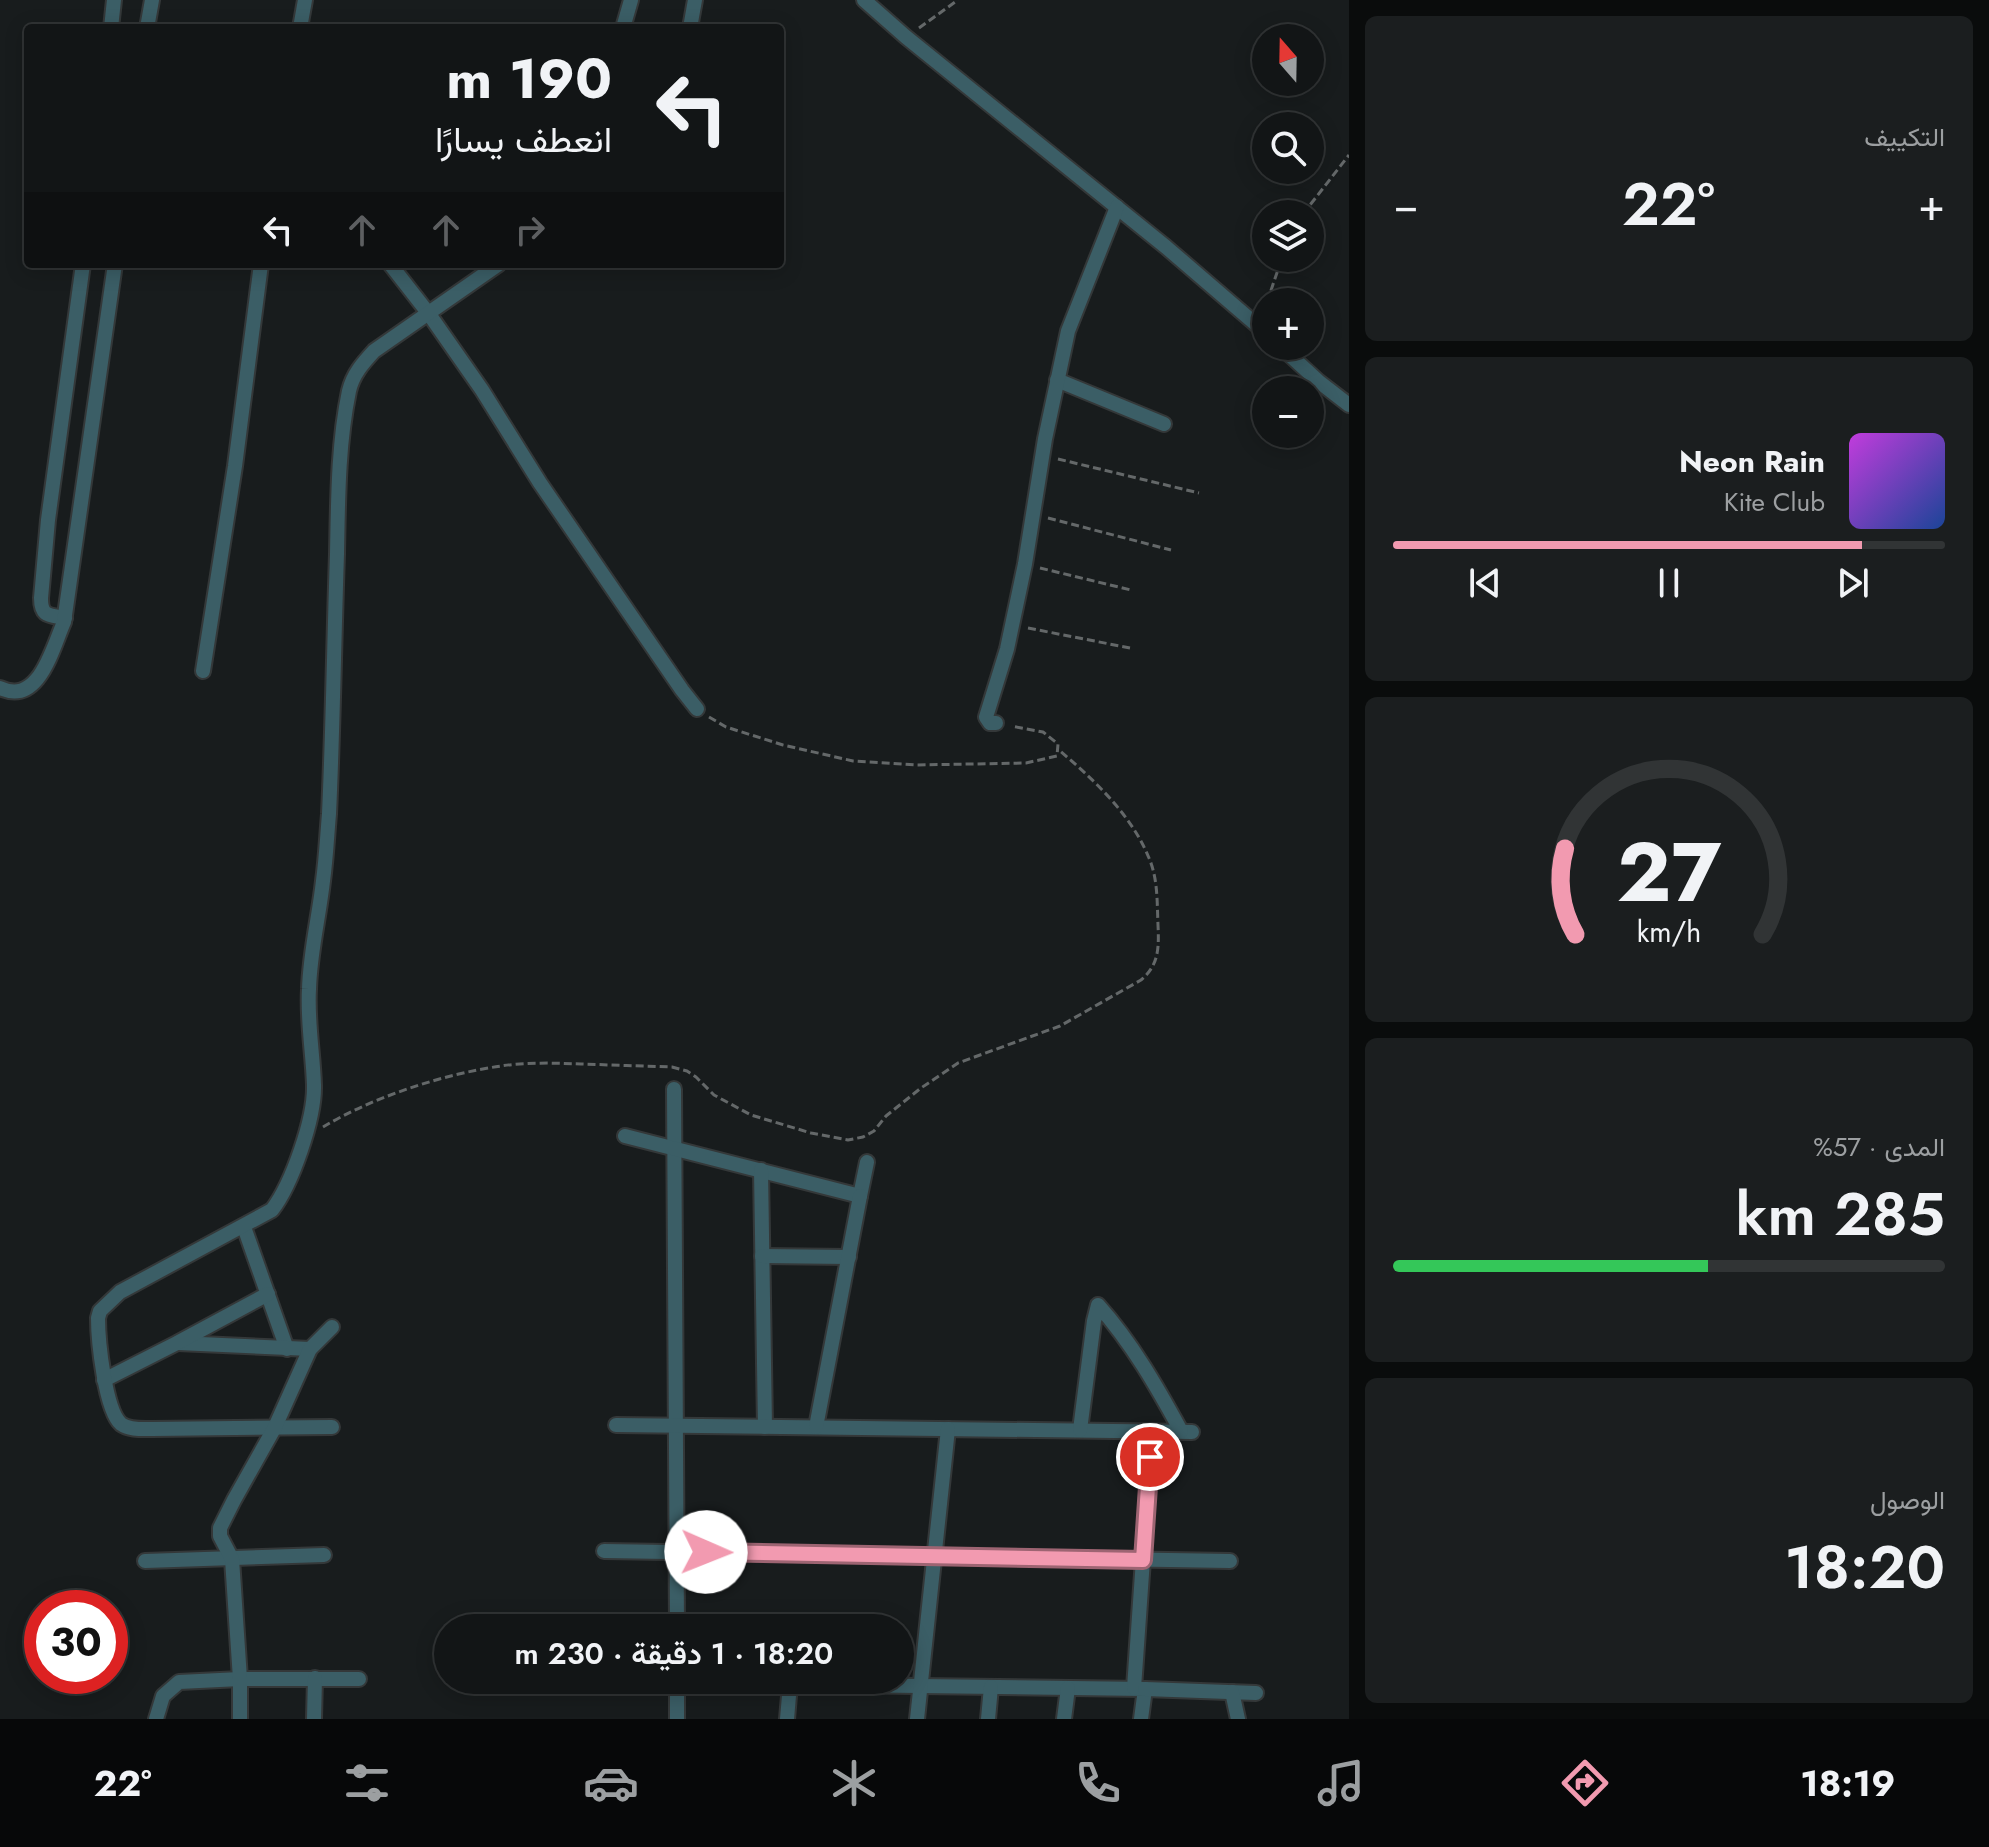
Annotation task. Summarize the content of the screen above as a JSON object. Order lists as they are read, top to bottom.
{
  "north": "top",
  "page": {
    "tile": [
      "التكييف",
      ["المدى · 57%", "285 km"],
      ["الوصول", "18:20"]
    ],
    "map_buttons": ["+", "−"],
    "turn": ["190 m", "انعطف يسارًا"],
    "heat": ["−", "22°", "+"],
    "song": ["Neon Rain", "Kite Club"],
    "limit": "30",
    "trip": "18:20 · 1 دقيقة · 230 m",
    "tabs": ["18:19", "22°"],
    "gauge": ["27", "km/h"]
  }
}
